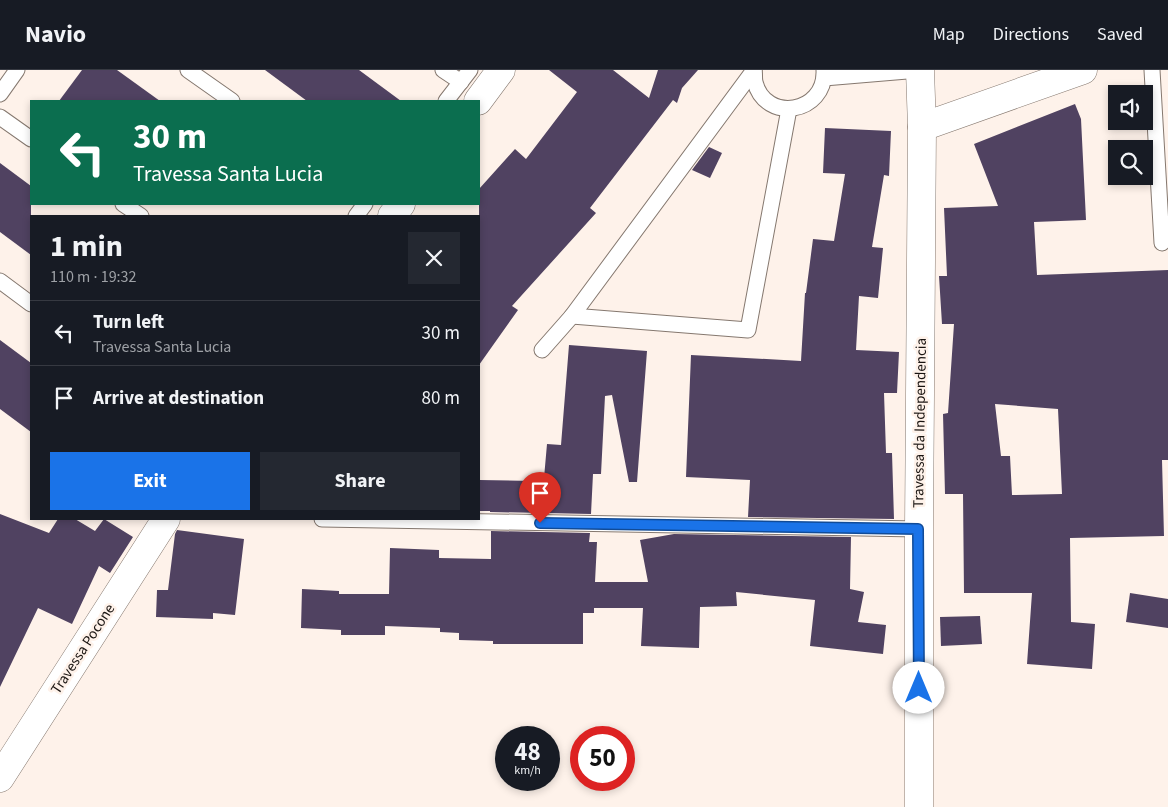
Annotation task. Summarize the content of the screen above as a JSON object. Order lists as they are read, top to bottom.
{
  "streets": {
    "main road": ["Travessa da Independencia", "Travessa Pocone"]
  },
  "page": {
    "header": "Navio",
    "nav": ["Map", "Directions", "Saved"],
    "turn": ["30 m", "Travessa Santa Lucia"],
    "heading": ["1 min", "110 m · 19:32"],
    "list": [
      {
        "name": "Turn left",
        "note": "Travessa Santa Lucia",
        "value": "30 m"
      },
      {
        "name": "Arrive at destination",
        "value": "80 m"
      }
    ],
    "buttons": ["Exit", "Share"],
    "speed": "48 km/h",
    "limit": "50"
  }
}
